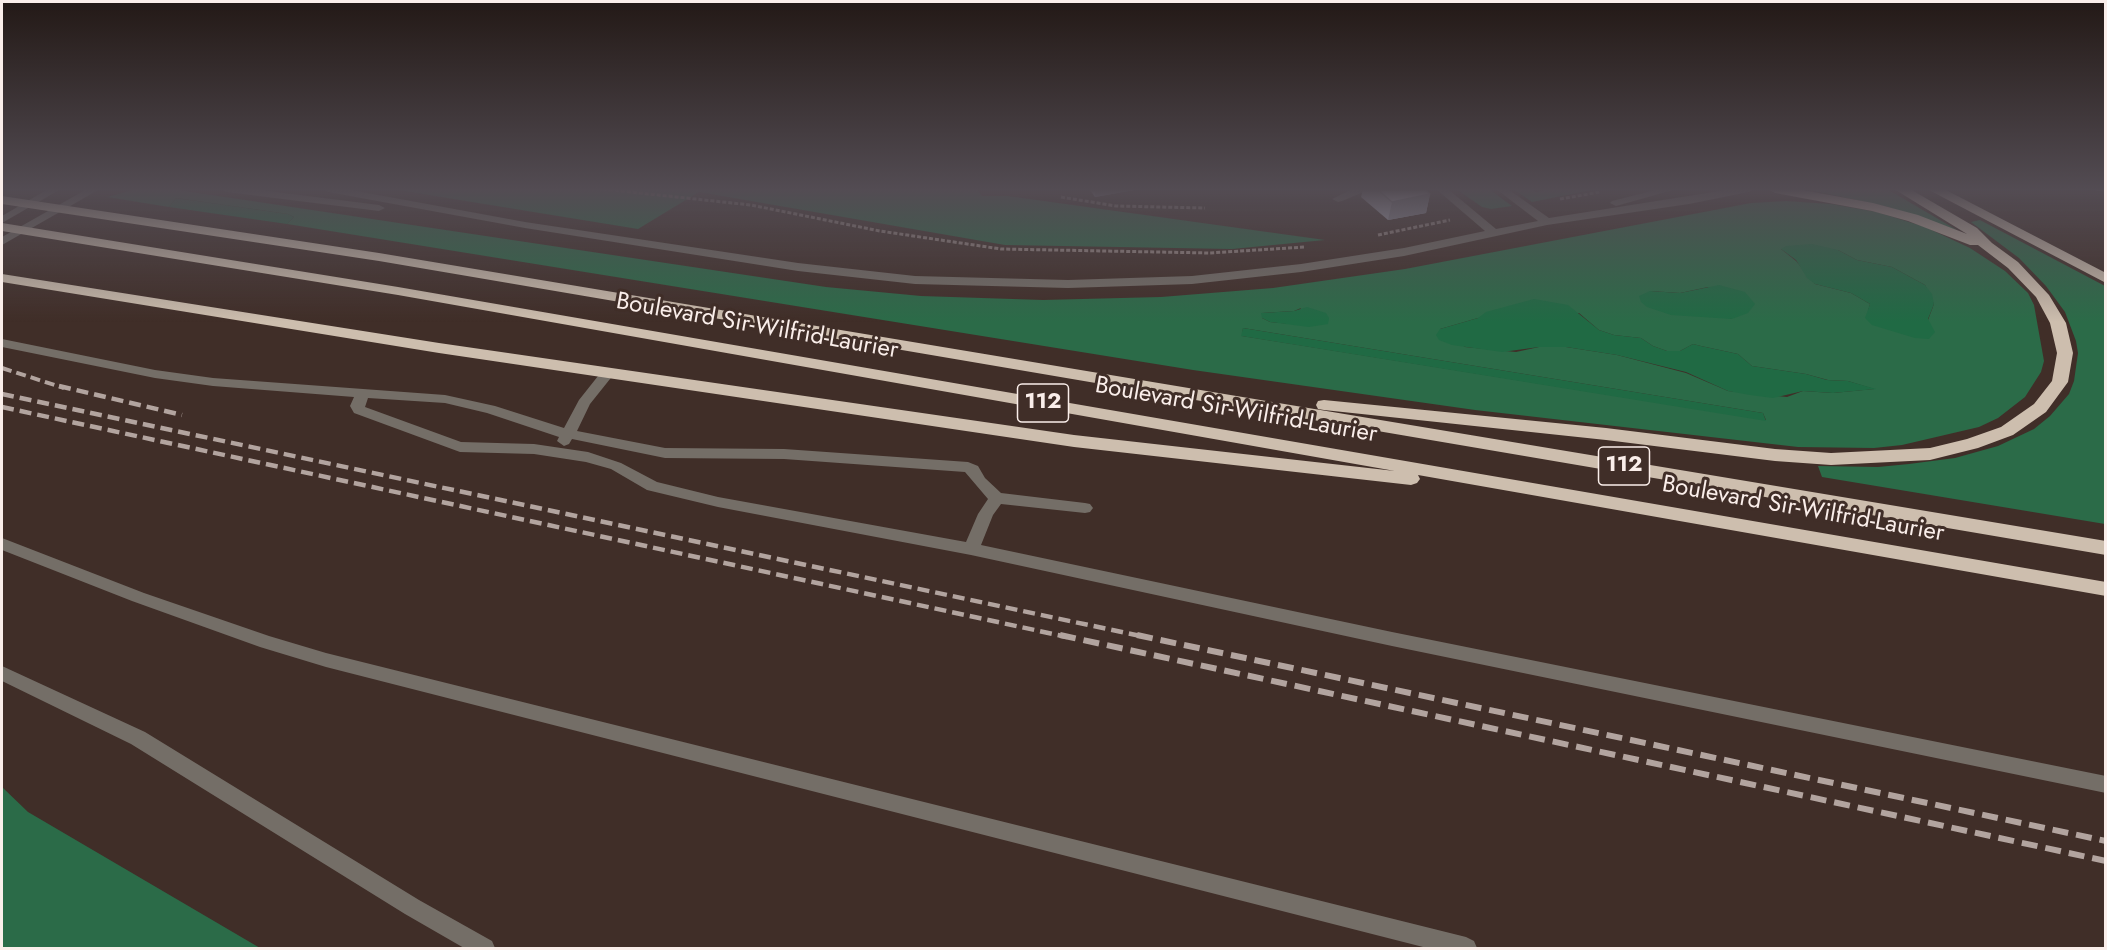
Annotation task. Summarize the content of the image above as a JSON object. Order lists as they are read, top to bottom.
{
  "streets": {
    "highway": ["Boulevard Sir-Wilfrid-Laurier", "112"]
  }
}
